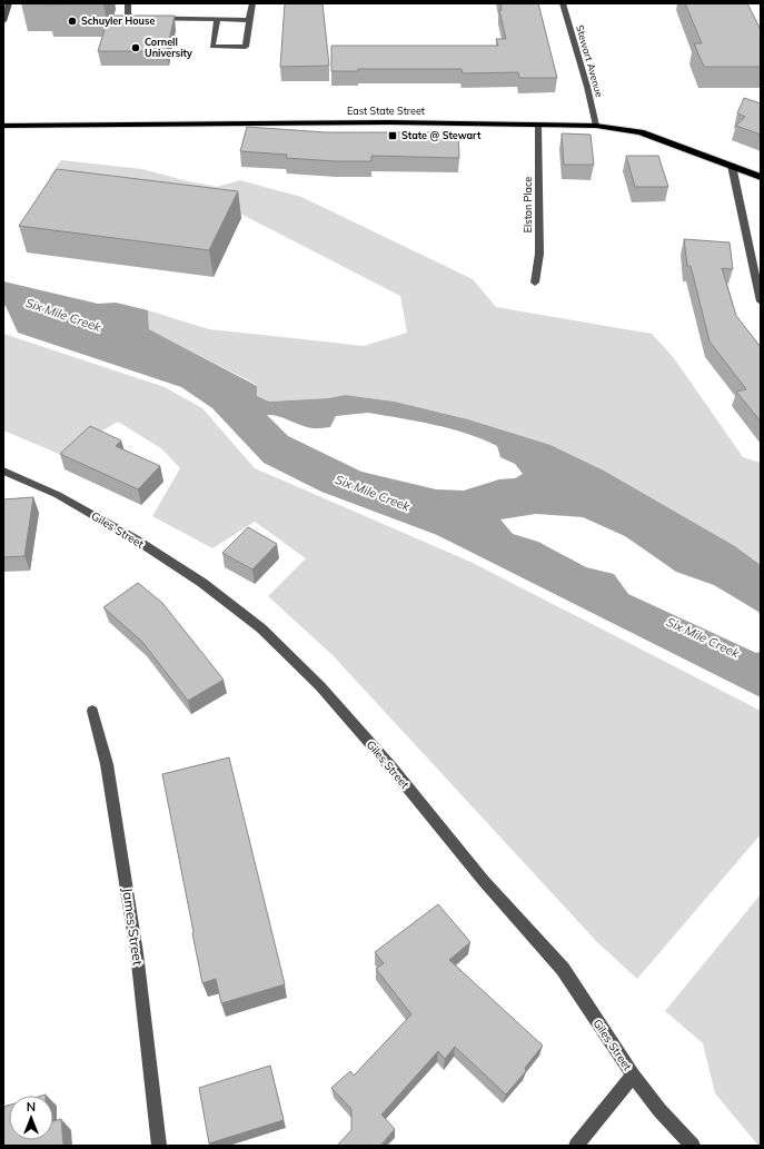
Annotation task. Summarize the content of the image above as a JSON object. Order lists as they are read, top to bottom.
{
  "streets": {
    "highway": ["East State Street"],
    "street": [
      "Stewart Avenue",
      "Elston Place",
      "Giles Street",
      "James Street"
    ]
  },
  "crossings": [
    ["Stewart Avenue", "East State Street"],
    ["East State Street", "Elston Place"]
  ],
  "water": ["Six Mile Creek"],
  "places": {
    "other": ["Schuyler House", "Cornell University"],
    "transit": ["State @ Stewart"]
  },
  "north": "top"
}
